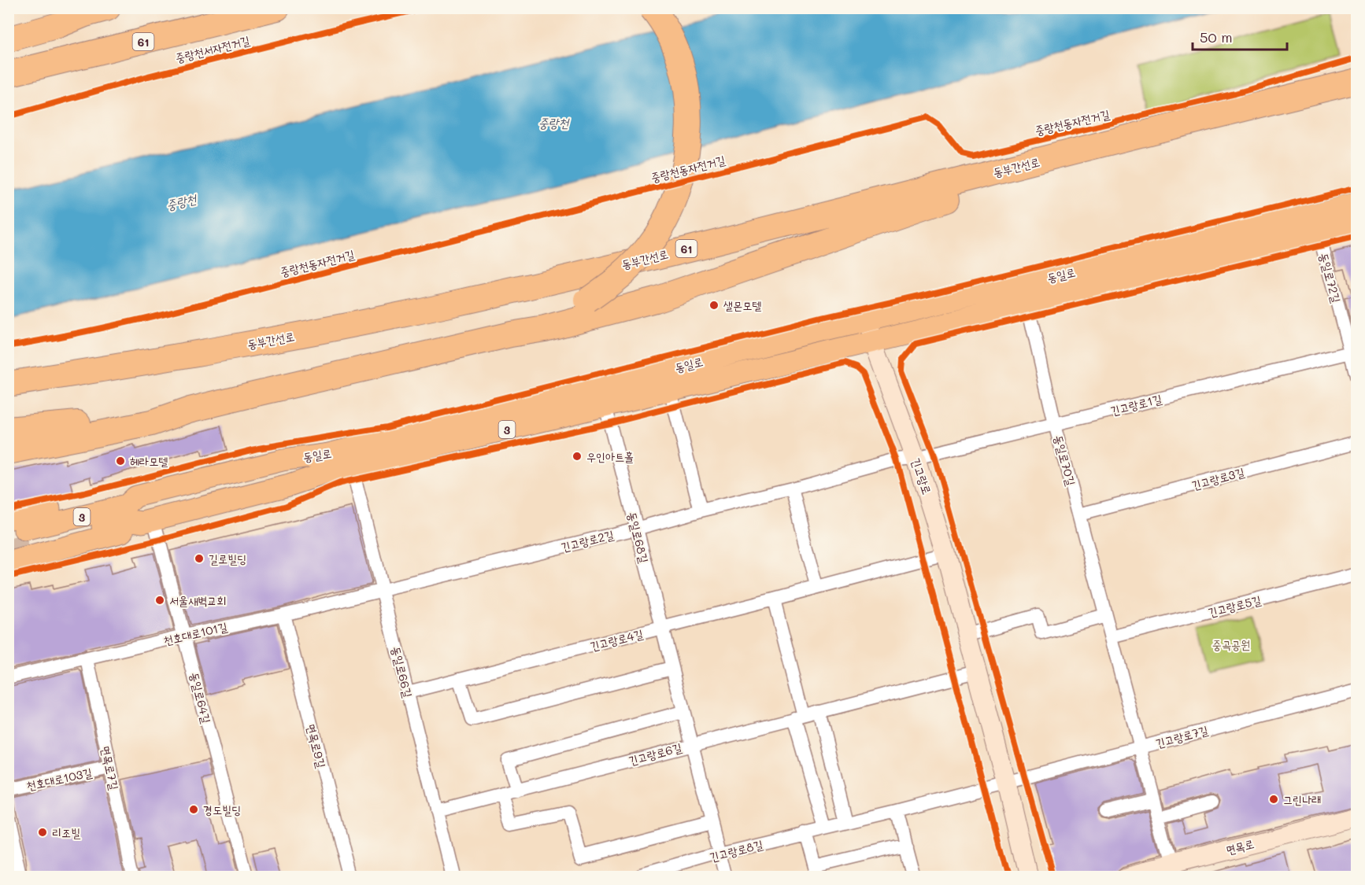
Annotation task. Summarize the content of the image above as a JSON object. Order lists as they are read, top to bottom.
{
  "streets": {
    "highway": ["61", "동부간선로"],
    "main road": [
      "동일로",
      "3",
      "긴고랑로",
      "면목로"
    ],
    "street": [
      "동일로72길",
      "긴고랑로1길",
      "동일로70길",
      "긴고랑로3길",
      "동일로68길",
      "긴고랑로2길",
      "긴고랑로5길",
      "천호대로101길",
      "긴고랑로4길",
      "동일로66길",
      "동일로64길",
      "긴고랑로7길",
      "면목로9길",
      "긴고랑로6길",
      "면목로7길",
      "천호대로103길",
      "긴고랑로8길"
    ],
    "cycle path": ["중랑천서자전거길", "중랑천동자전거길"]
  },
  "crossings": [
    ["동일로", "동일로72길"],
    ["동일로", "동일로70길"],
    ["동일로", "긴고랑로"],
    ["동일로", "동일로68길"],
    ["동일로", "긴고랑로2길"],
    ["동일로", "동일로66길"],
    ["동일로", "동일로64길"],
    ["동일로72길", "긴고랑로1길"],
    ["긴고랑로1길", "동일로70길"],
    ["긴고랑로1길", "긴고랑로"],
    ["긴고랑로1길", "긴고랑로2길"],
    ["동일로70길", "긴고랑로3길"],
    ["동일로70길", "긴고랑로5길"],
    ["동일로70길", "긴고랑로7길"],
    ["동일로70길", "면목로"],
    ["긴고랑로", "긴고랑로2길"],
    ["긴고랑로", "긴고랑로4길"],
    ["긴고랑로", "긴고랑로7길"],
    ["긴고랑로", "긴고랑로6길"],
    ["긴고랑로", "긴고랑로8길"],
    ["동일로68길", "긴고랑로2길"],
    ["동일로68길", "긴고랑로4길"],
    ["동일로68길", "긴고랑로6길"],
    ["동일로68길", "긴고랑로8길"],
    ["긴고랑로2길", "천호대로101길"],
    ["긴고랑로2길", "동일로66길"],
    ["천호대로101길", "동일로66길"],
    ["천호대로101길", "동일로64길"],
    ["천호대로101길", "면목로9길"],
    ["천호대로101길", "면목로7길"],
    ["긴고랑로4길", "동일로66길"],
    ["동일로66길", "긴고랑로6길"],
    ["긴고랑로7길", "긴고랑로8길"],
    ["면목로7길", "천호대로103길"]
  ],
  "water": ["중랑천"],
  "parks": ["중곡공원"],
  "places": [
    "샐몬모텔",
    "우인아트홀",
    "헤라모텔",
    "길로빌딩",
    "서울새벽교회",
    "그린나래",
    "경도빌딩",
    "리조빌"
  ],
  "scale_bar": "50 m"
}
